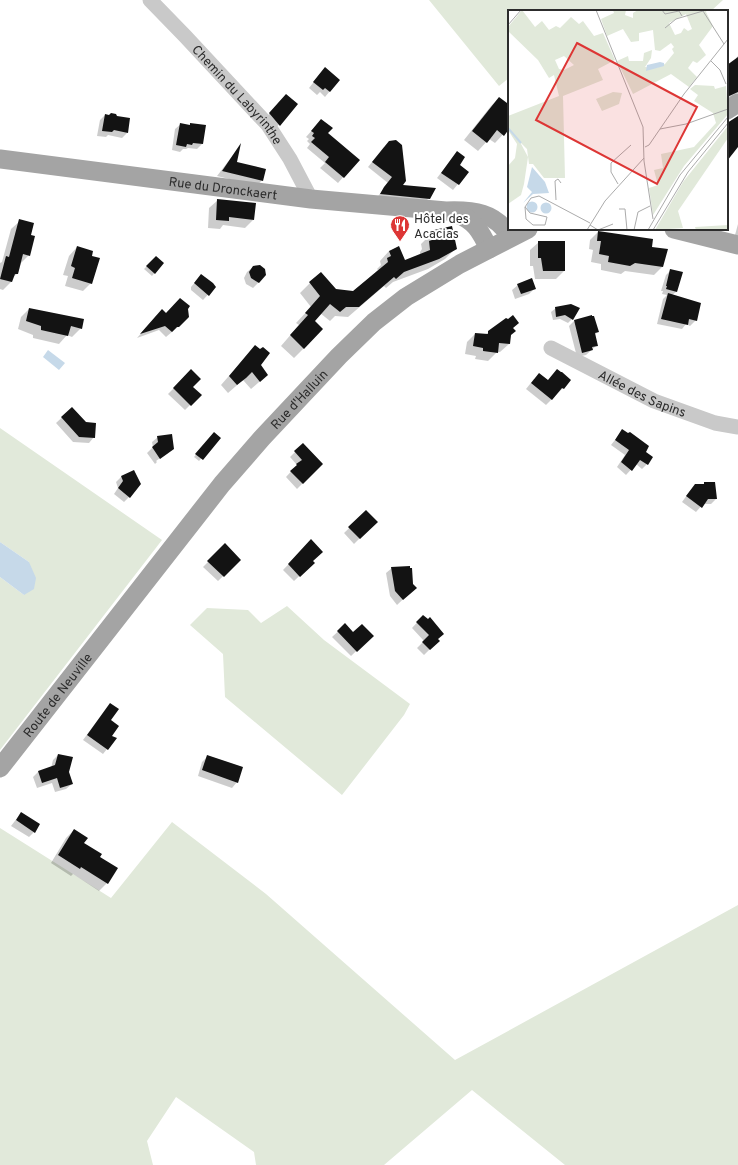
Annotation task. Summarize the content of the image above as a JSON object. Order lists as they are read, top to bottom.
{
  "streets": {
    "main road": ["Rue du Dronckaert", "Rue d'Halluin", "Route de Neuville"],
    "street": ["Chemin du Labyrinthe", "Allée des Sapins"]
  },
  "crossings": [
    ["Chemin du Labyrinthe", "Rue du Dronckaert"],
    ["Rue du Dronckaert", "Rue d'Halluin"],
    ["Rue d'Halluin", "Route de Neuville"]
  ],
  "places": {
    "restaurant": ["Hôtel des Acacias"]
  }
}
